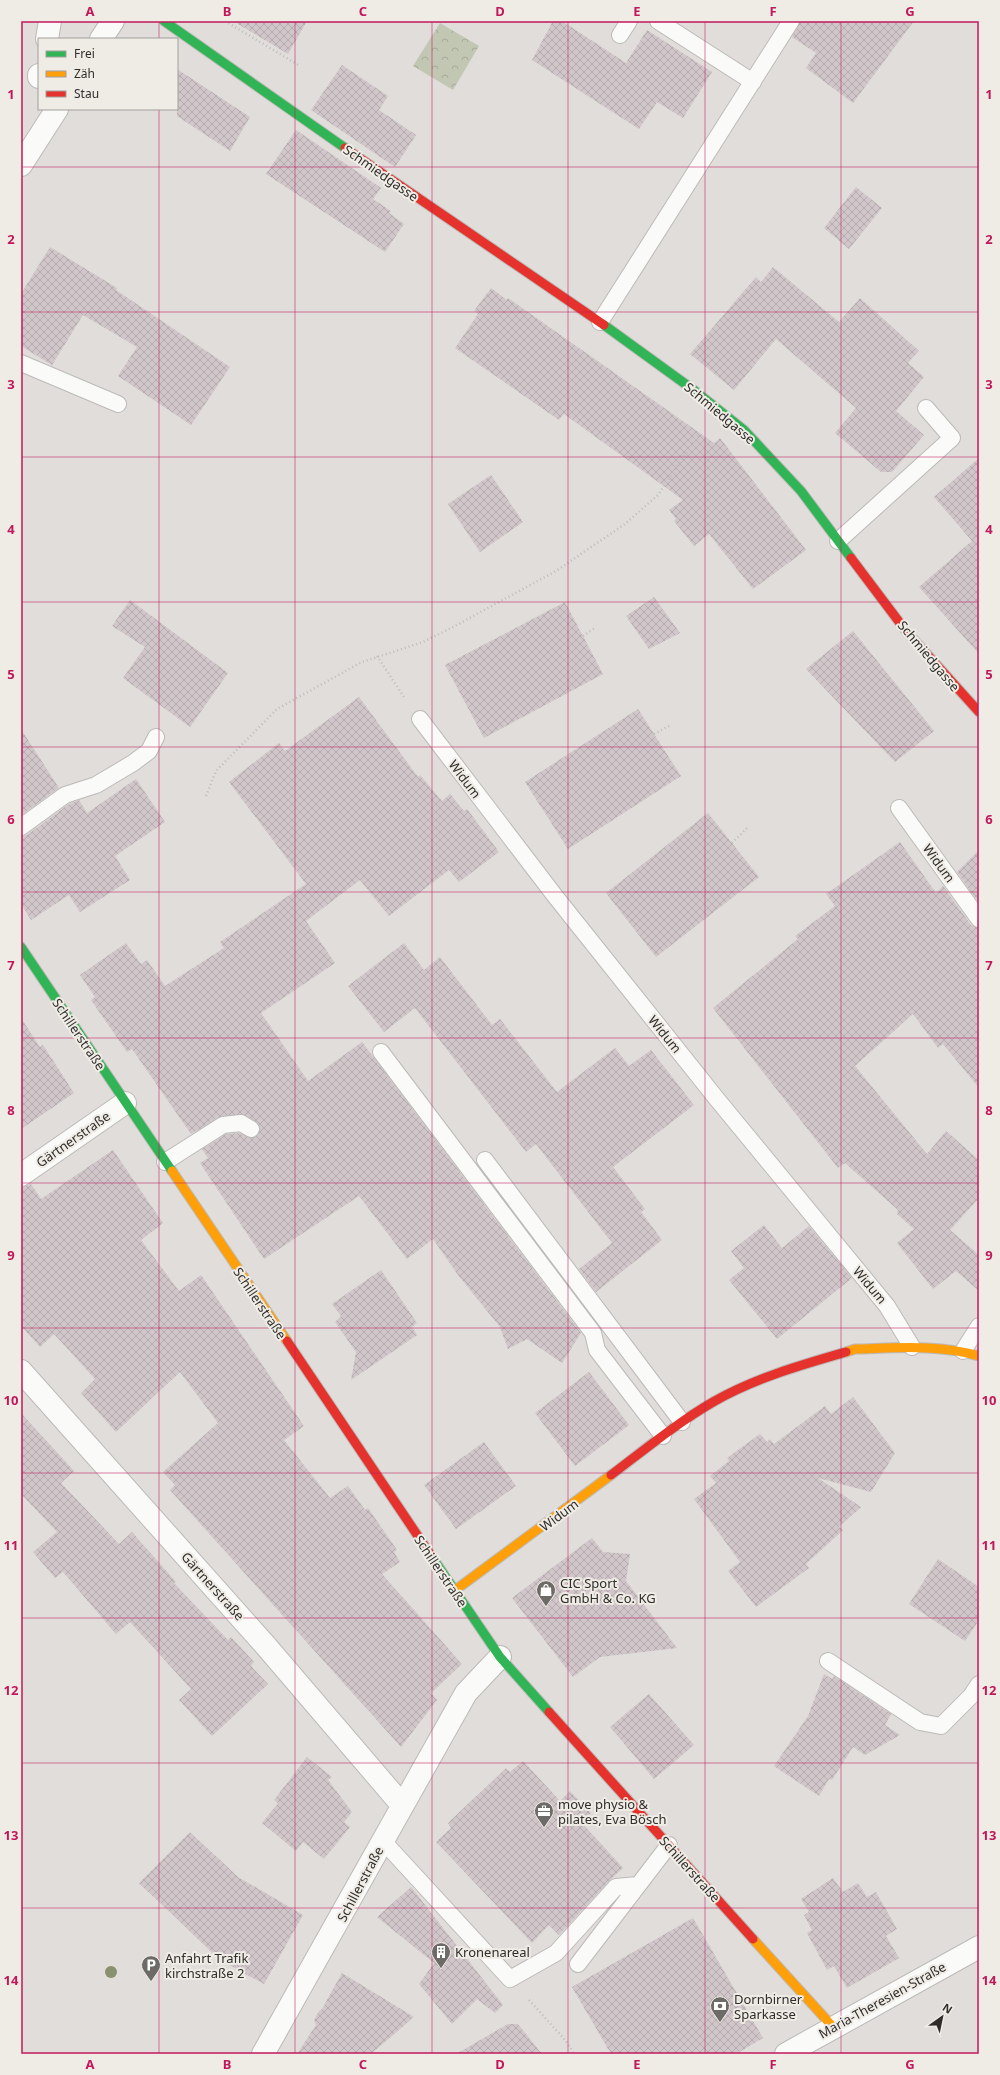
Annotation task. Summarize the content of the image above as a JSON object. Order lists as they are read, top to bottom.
{
  "streets": {
    "street": [
      "Schmiedgasse",
      "Widum",
      "Schillerstraße",
      "Gärtnerstraße",
      "Maria-Theresien-Straße"
    ]
  },
  "crossings": [
    ["Widum", "Schillerstraße"],
    ["Schillerstraße", "Gärtnerstraße"],
    ["Schillerstraße", "Maria-Theresien-Straße"]
  ],
  "places": {
    "shop": ["CIC Sport GmbH & Co. KG"],
    "office": ["move physio & pilates, Eva Bösch"],
    "building": ["Kronenareal"],
    "parking": ["Anfahrt Trafik kirchstraße 2"],
    "bank": ["Dornbirner Sparkasse"]
  },
  "legend": ["Frei", "Zäh", "Stau"],
  "north": "top right",
  "grid": {
    "columns": [
      "A",
      "B",
      "C",
      "D",
      "E",
      "F",
      "G"
    ],
    "rows": [
      "1",
      "2",
      "3",
      "4",
      "5",
      "6",
      "7",
      "8",
      "9",
      "10",
      "11",
      "12",
      "13",
      "14"
    ]
  }
}
